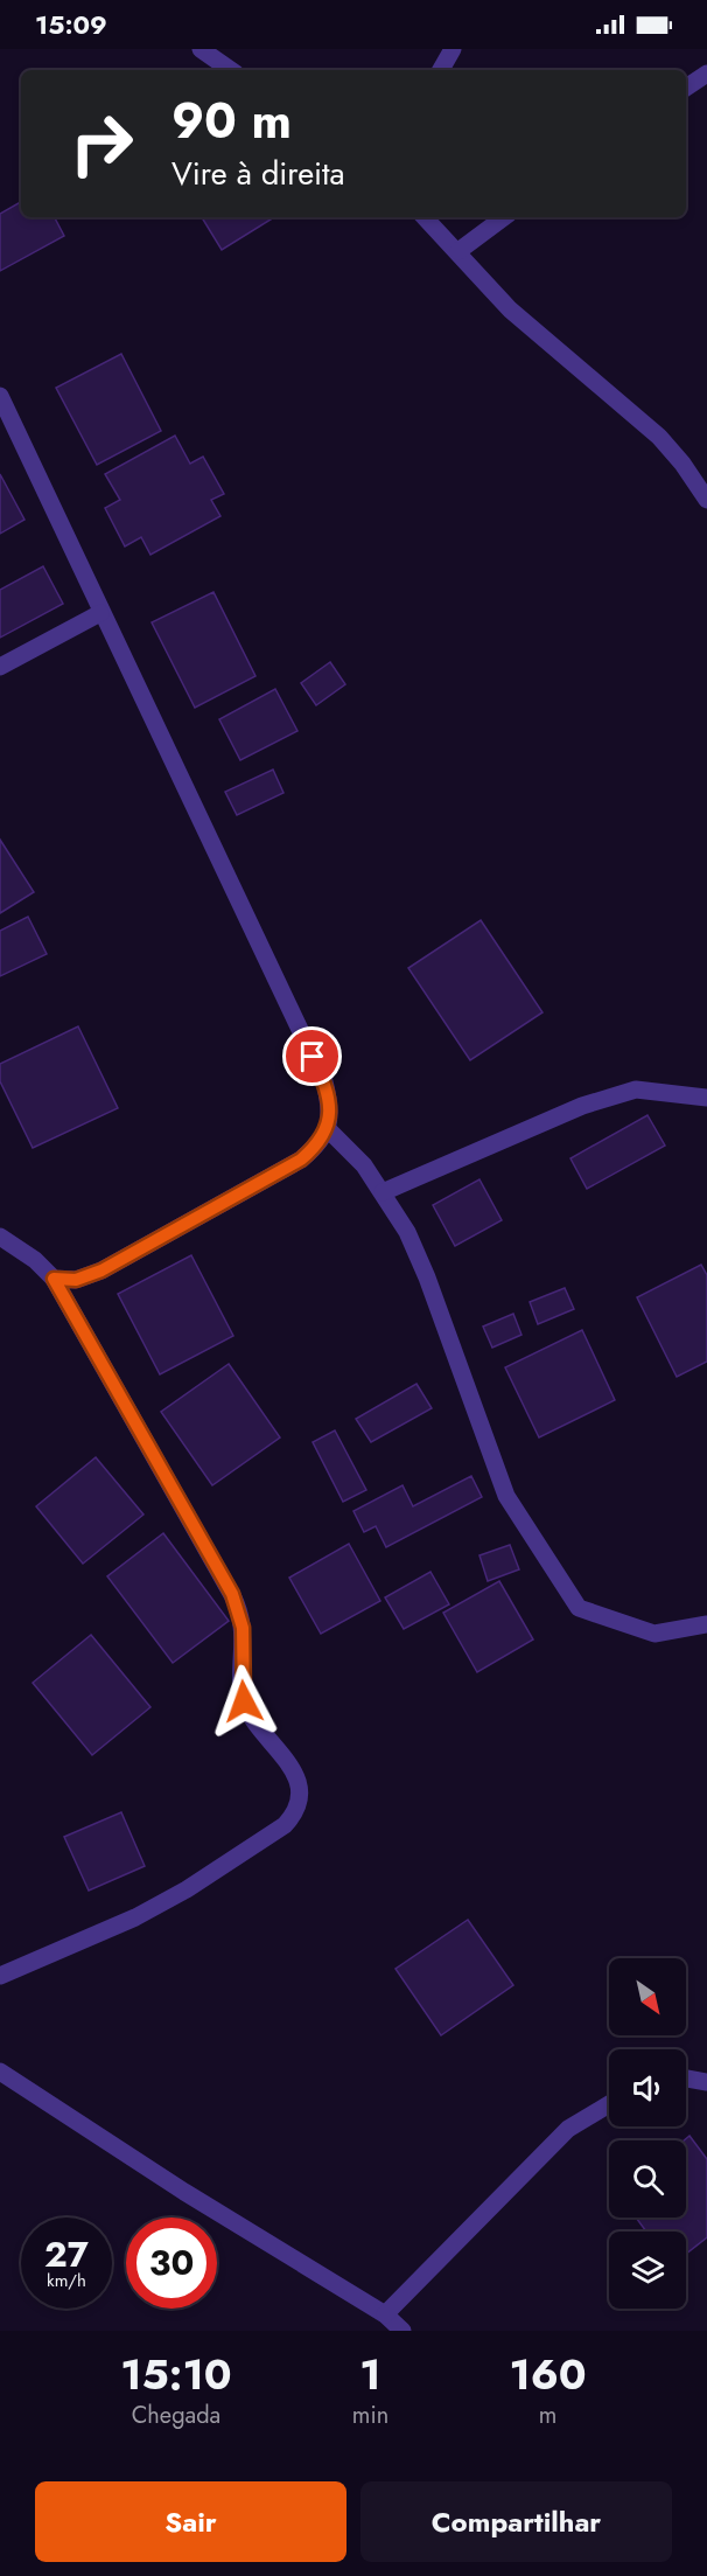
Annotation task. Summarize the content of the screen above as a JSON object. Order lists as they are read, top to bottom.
{
  "north": "bottom right",
  "page": {
    "status": "15:09",
    "turn": ["90 m", "Vire à direita"],
    "speed": "27 km/h",
    "limit": "30",
    "eta": [
      "15:10",
      "Chegada",
      "1",
      "min",
      "160",
      "m"
    ],
    "buttons": ["Sair", "Compartilhar"]
  }
}
